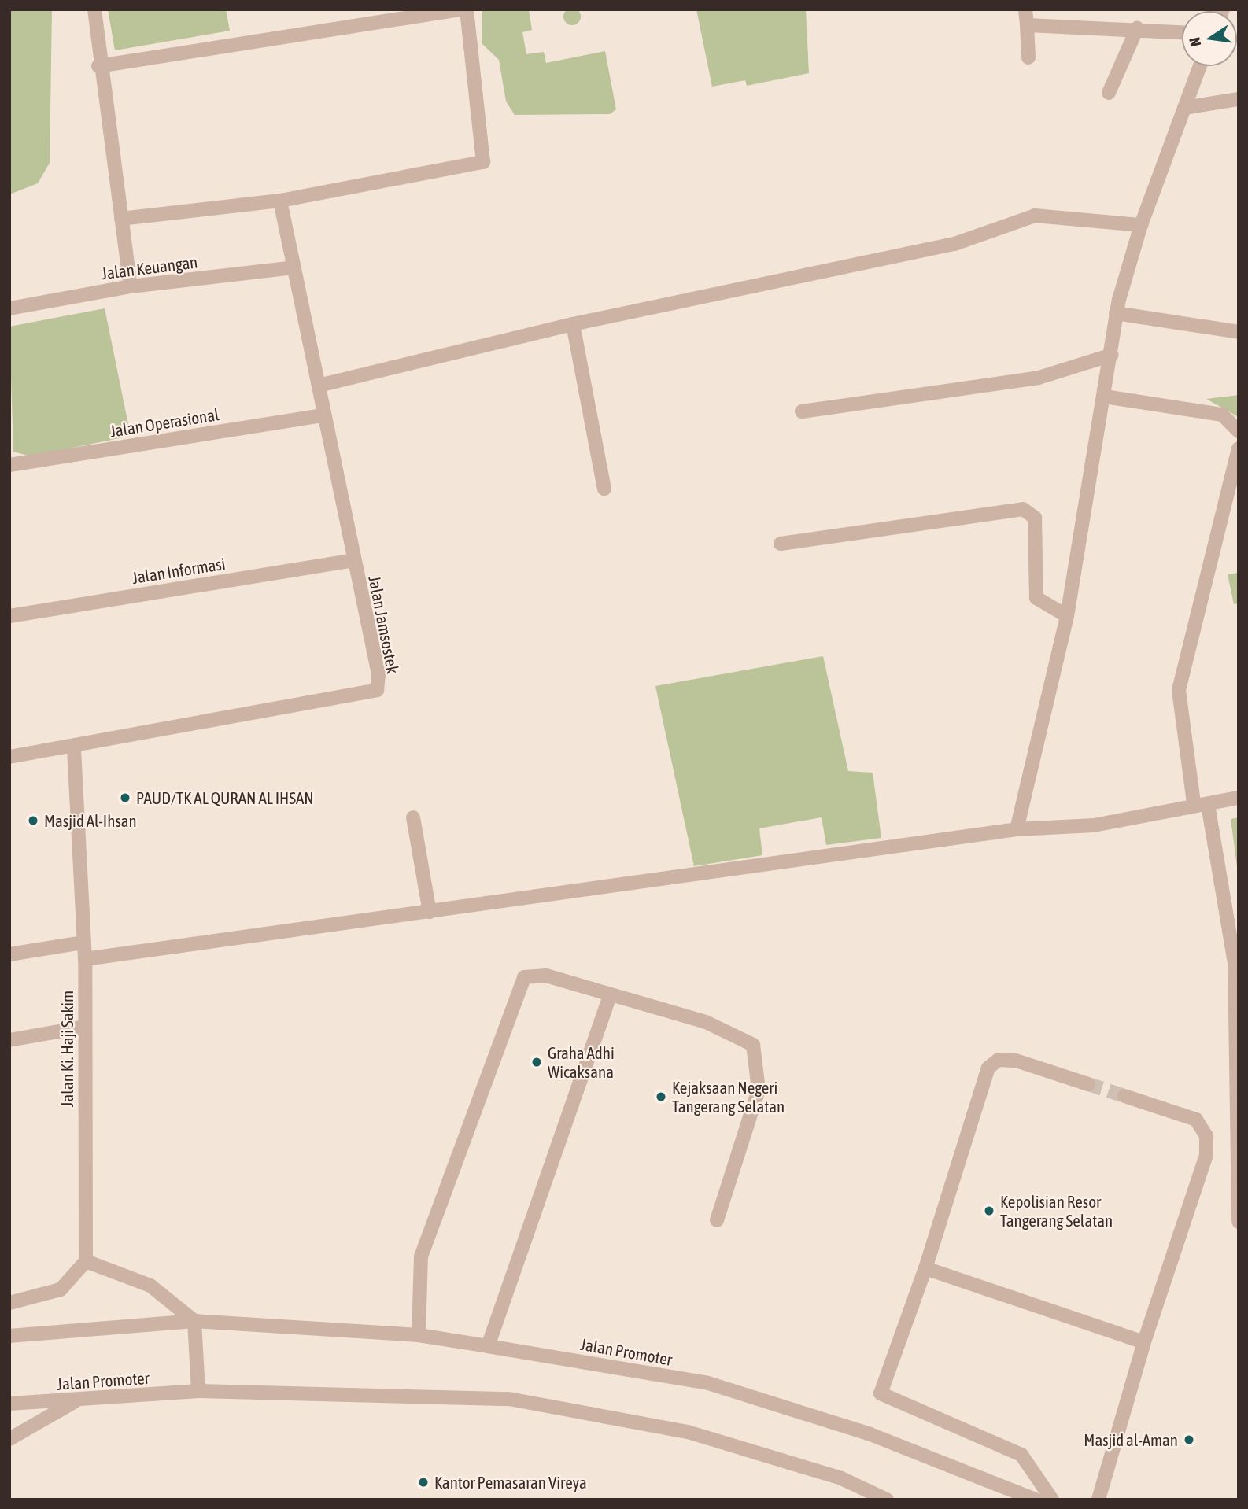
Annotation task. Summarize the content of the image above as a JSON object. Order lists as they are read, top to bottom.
{
  "streets": {
    "street": [
      "Jalan Keuangan",
      "Jalan Operasional",
      "Jalan Informasi",
      "Jalan Jamsostek",
      "Jalan Ki. Haji Sakim",
      "Jalan Promoter"
    ]
  },
  "crossings": [
    ["Jalan Keuangan", "Jalan Jamsostek"],
    ["Jalan Operasional", "Jalan Jamsostek"],
    ["Jalan Informasi", "Jalan Jamsostek"],
    ["Jalan Jamsostek", "Jalan Ki. Haji Sakim"]
  ],
  "places": [
    "PAUD/TK AL QURAN AL IHSAN",
    "Masjid Al-Ihsan",
    "Graha Adhi Wicaksana",
    "Kejaksaan Negeri Tangerang Selatan",
    "Kepolisian Resor Tangerang Selatan",
    "Masjid al-Aman",
    "Kantor Pemasaran Vireya"
  ],
  "north": "left"
}
